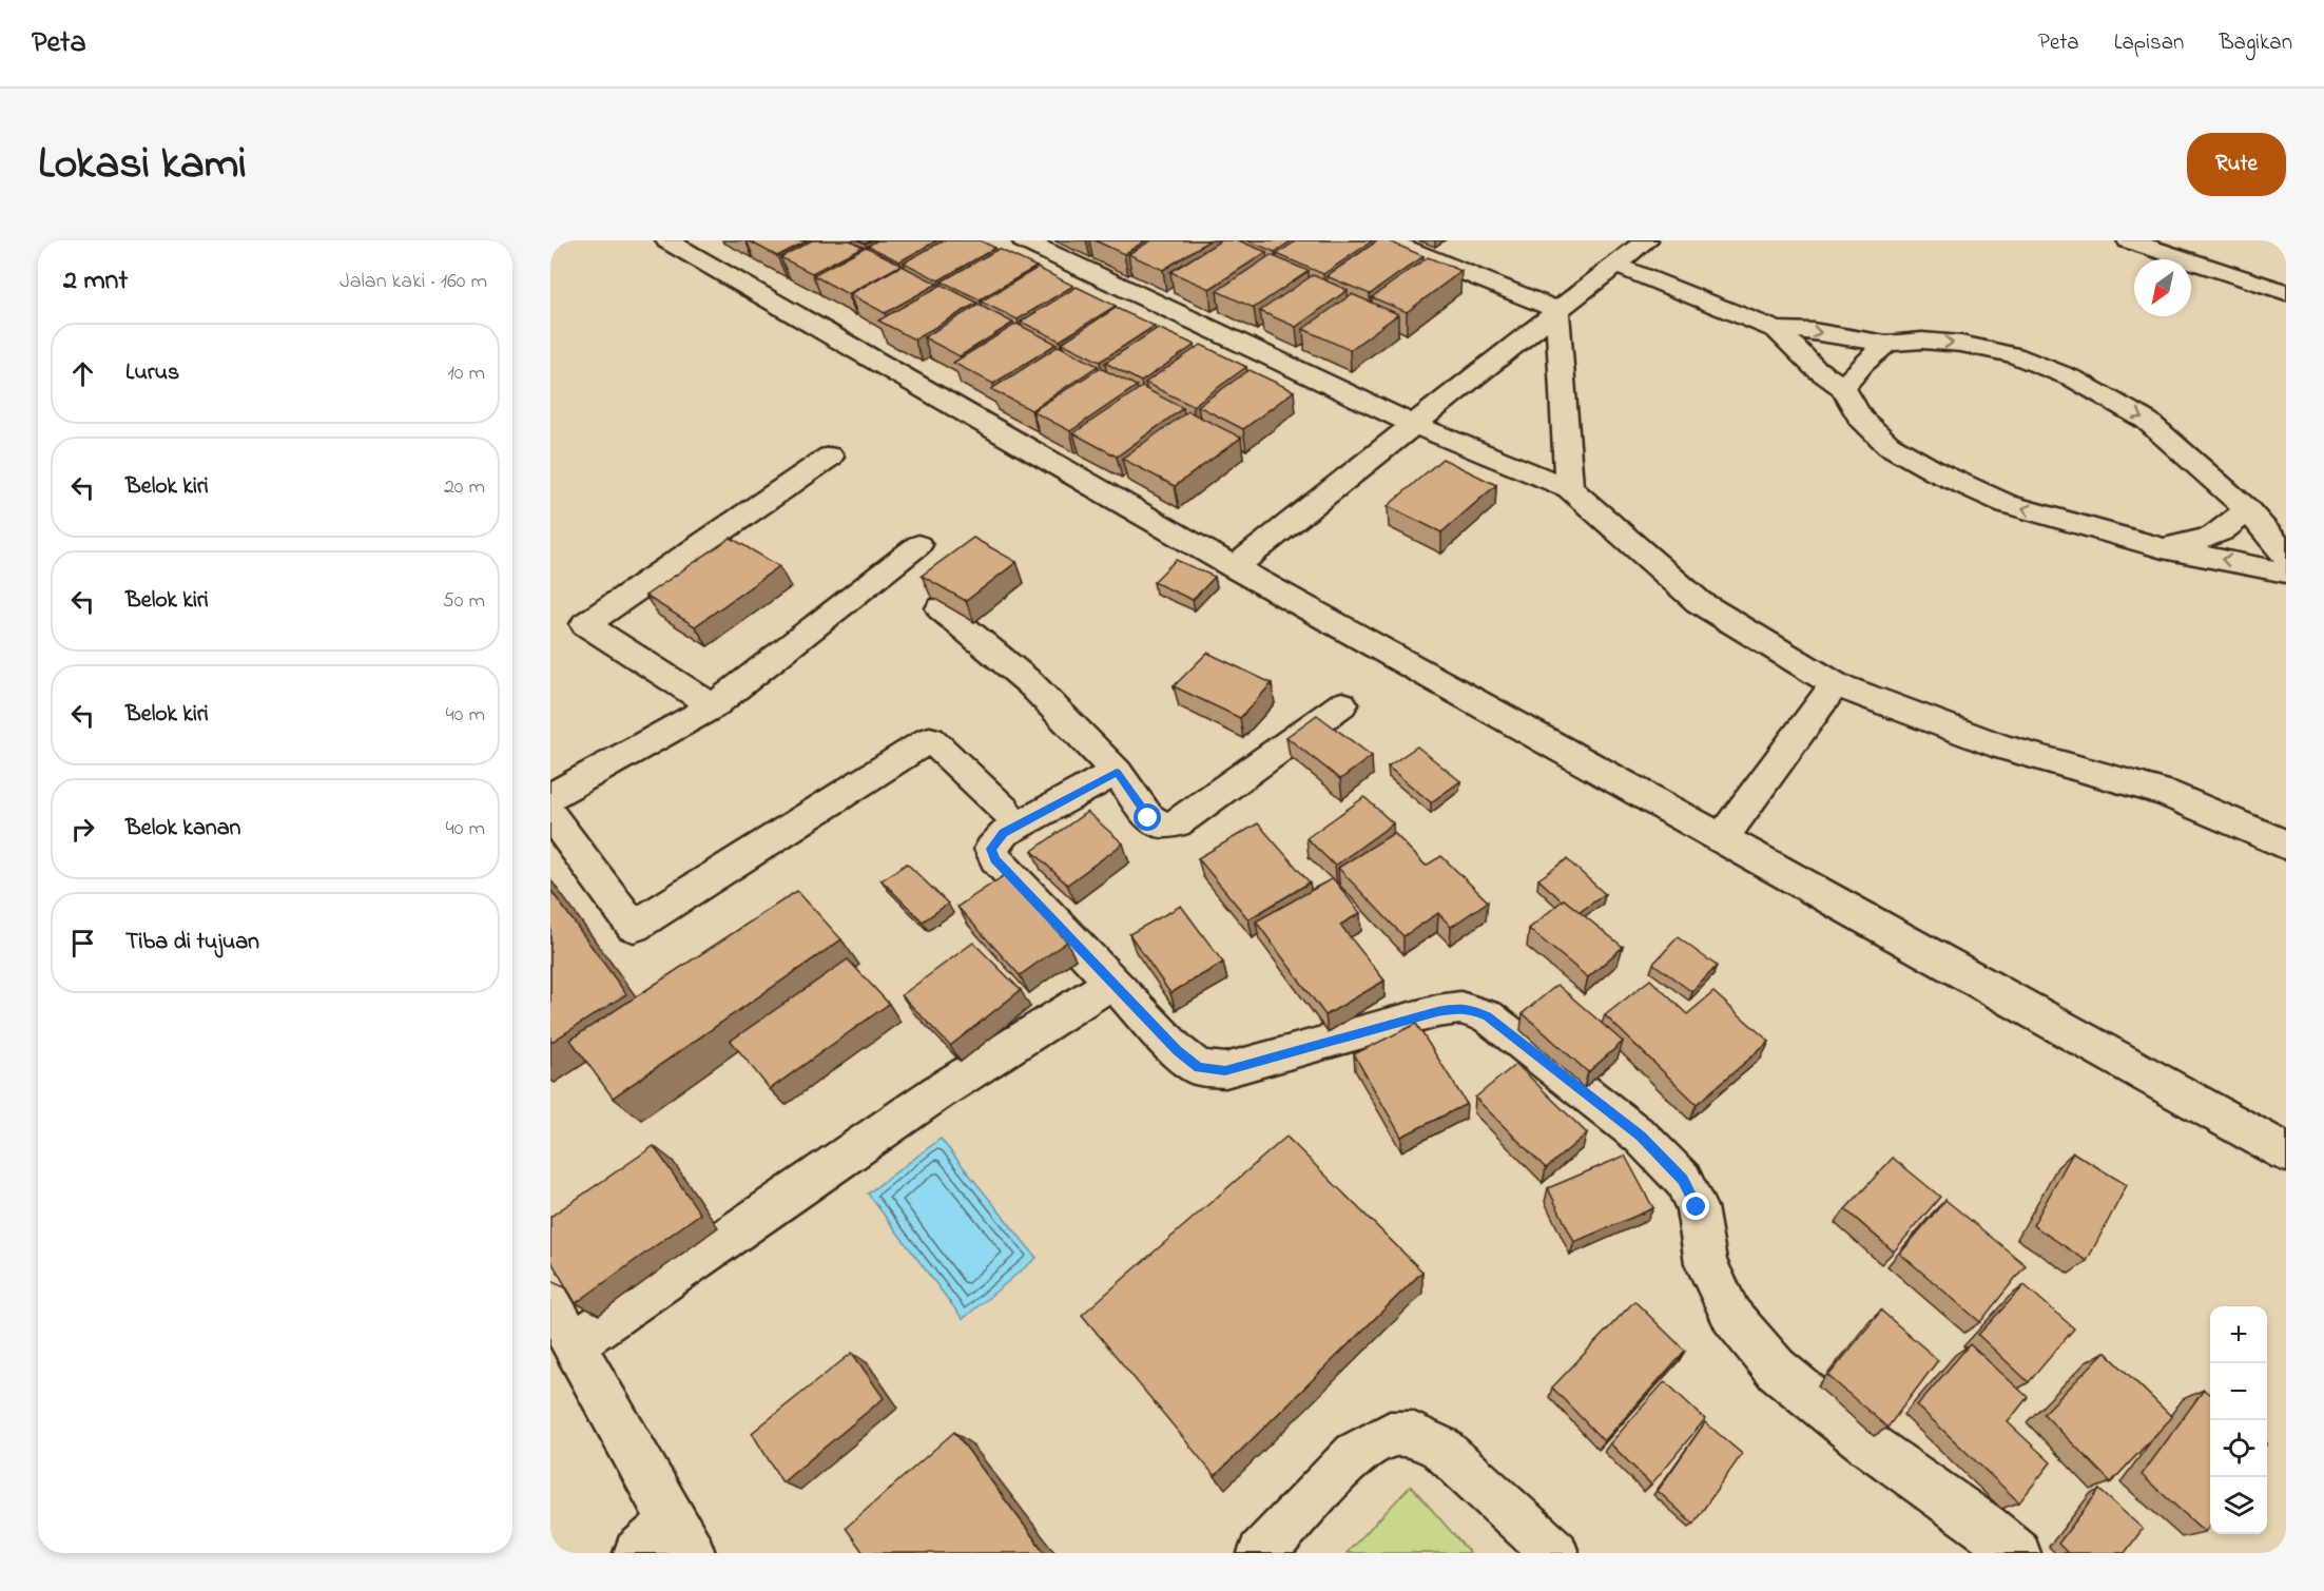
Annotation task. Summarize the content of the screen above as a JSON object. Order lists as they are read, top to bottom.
{
  "north": "bottom left",
  "page": {
    "header": "Peta",
    "nav": ["Peta", "Lapisan", "Bagikan"],
    "title": "Lokasi kami",
    "buttons": "Rute",
    "heading": ["2 mnt", "Jalan kaki · 160 m"],
    "list": [
      ["Lurus", "10 m"],
      ["Belok kiri", "20 m"],
      ["Belok kiri", "50 m"],
      ["Belok kiri", "40 m"],
      ["Belok kanan", "40 m"],
      "Tiba di tujuan"
    ],
    "map_buttons": ["+", "−"]
  }
}
